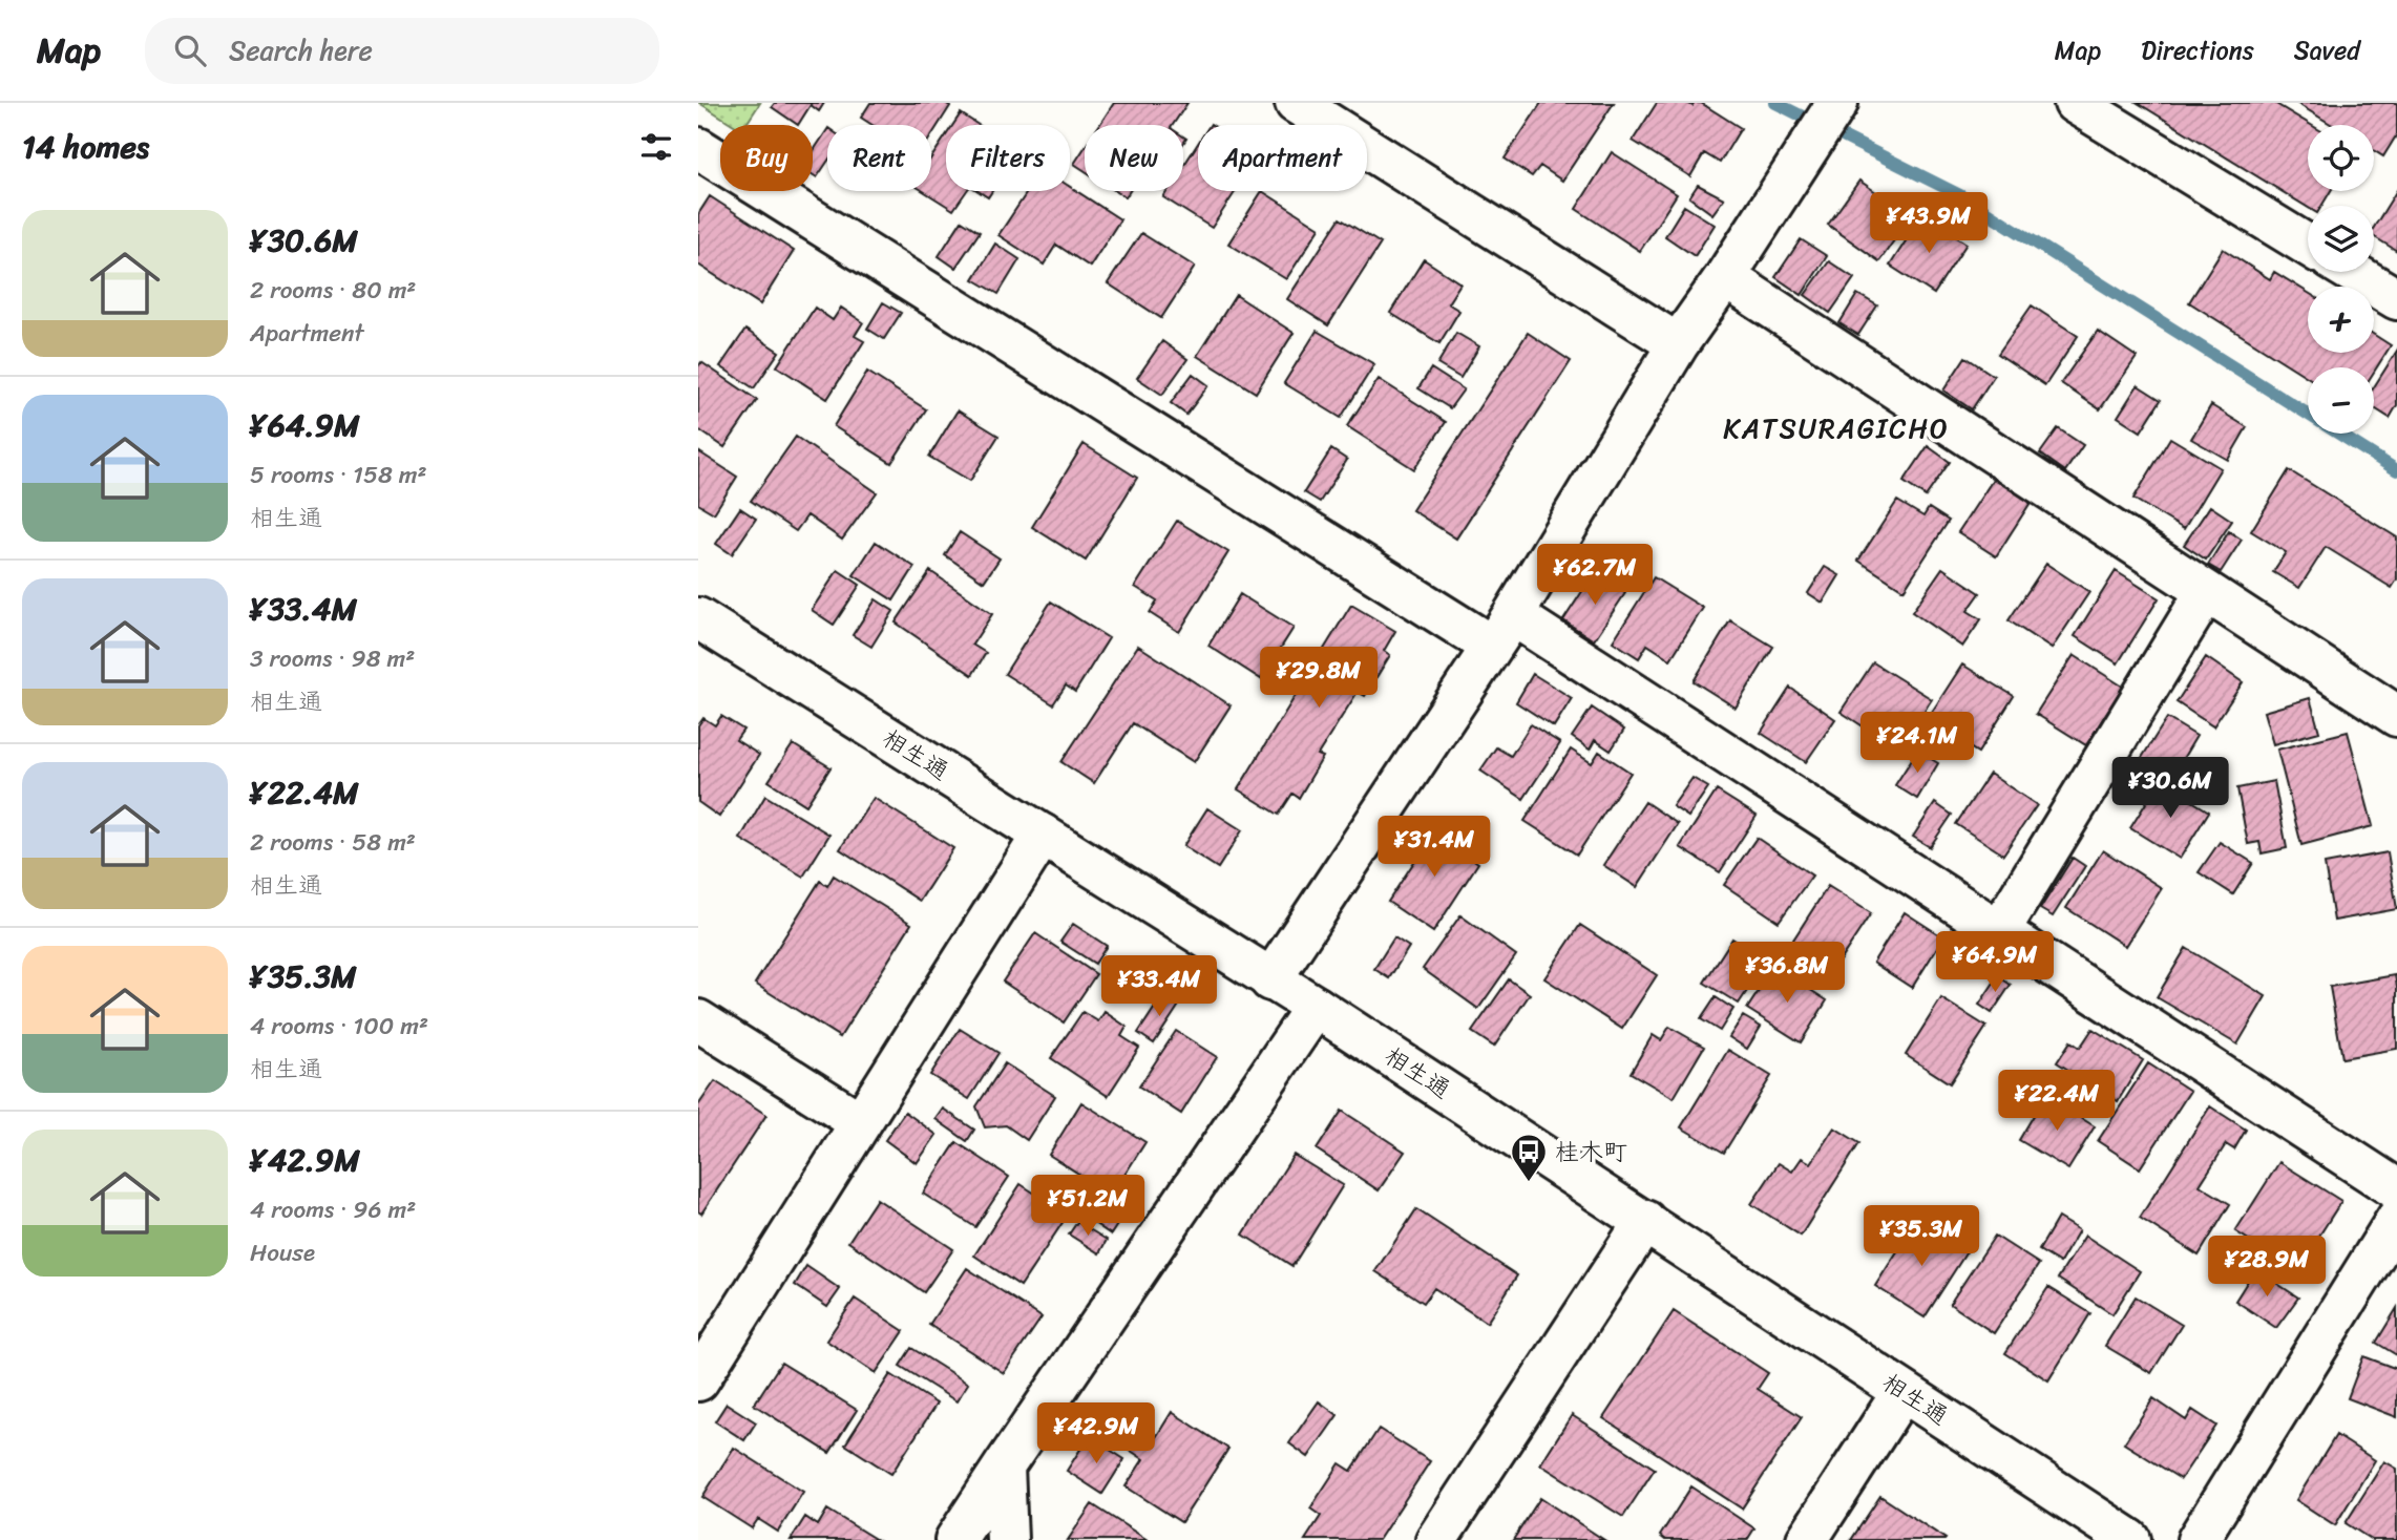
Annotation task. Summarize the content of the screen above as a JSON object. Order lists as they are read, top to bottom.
{
  "streets": {
    "street": ["相生通"]
  },
  "districts": ["KATSURAGICHO"],
  "places": {
    "bus stop": ["桂木町"]
  },
  "page": {
    "header": "Map",
    "search": "Search here",
    "nav": ["Map", "Directions", "Saved"],
    "heading": "14 homes",
    "map_buttons": ["+", "−"],
    "chip": [
      "Buy",
      "Rent",
      "Filters",
      "New",
      "Apartment"
    ],
    "list": [
      {
        "name": "¥30.6M",
        "note": "2 rooms · 80 m² · Apartment"
      },
      {
        "name": "¥64.9M",
        "note": "5 rooms · 158 m² · 相生通"
      },
      {
        "name": "¥33.4M",
        "note": "3 rooms · 98 m² · 相生通"
      },
      {
        "name": "¥22.4M",
        "note": "2 rooms · 58 m² · 相生通"
      },
      {
        "name": "¥35.3M",
        "note": "4 rooms · 100 m² · 相生通"
      },
      {
        "name": "¥42.9M",
        "note": "4 rooms · 96 m² · House"
      }
    ],
    "price": [
      "¥43.9M",
      "¥62.7M",
      "¥29.8M",
      "¥24.1M",
      "¥30.6M",
      "¥31.4M",
      "¥64.9M",
      "¥36.8M",
      "¥33.4M",
      "¥22.4M",
      "¥51.2M",
      "¥35.3M",
      "¥28.9M",
      "¥42.9M"
    ]
  }
}
